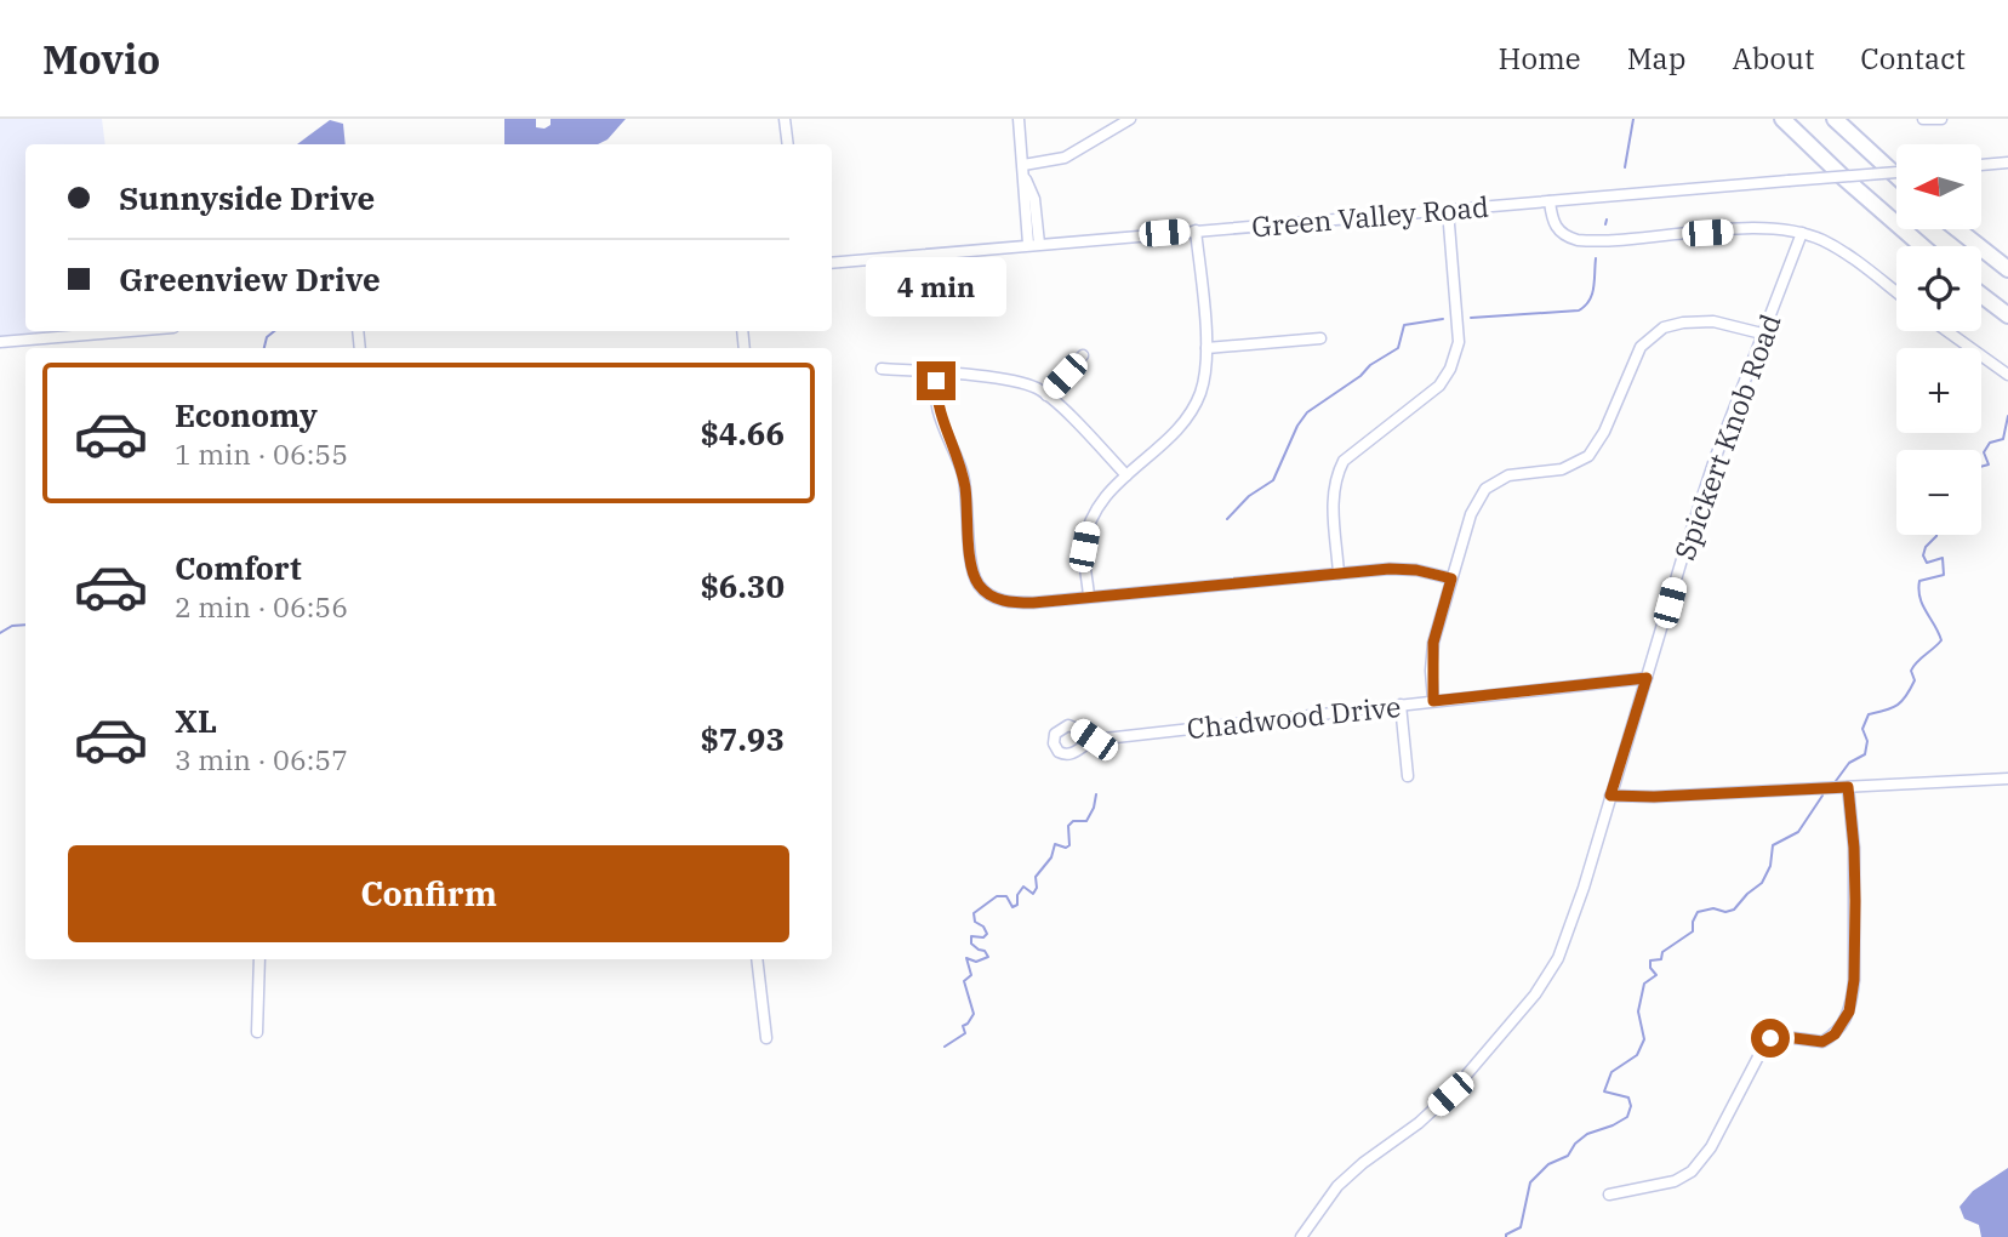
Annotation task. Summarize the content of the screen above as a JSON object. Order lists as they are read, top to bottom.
{
  "streets": {
    "street": ["Green Valley Road", "Spickert Knob Road", "Chadwood Drive"]
  },
  "crossings": [
    ["Spickert Knob Road", "Chadwood Drive"]
  ],
  "north": "left",
  "page": {
    "header": "Movio",
    "nav": [
      "Home",
      "Map",
      "About",
      "Contact"
    ],
    "map_buttons": ["+", "−"],
    "banner": ["Sunnyside Drive", "Greenview Drive"],
    "bubble": "4 min",
    "list": [
      {
        "name": "Economy",
        "note": "1 min · 06:55",
        "value": "$4.66"
      },
      {
        "name": "Comfort",
        "note": "2 min · 06:56",
        "value": "$6.30"
      },
      {
        "name": "XL",
        "note": "3 min · 06:57",
        "value": "$7.93"
      }
    ],
    "buttons": "Confirm"
  }
}
